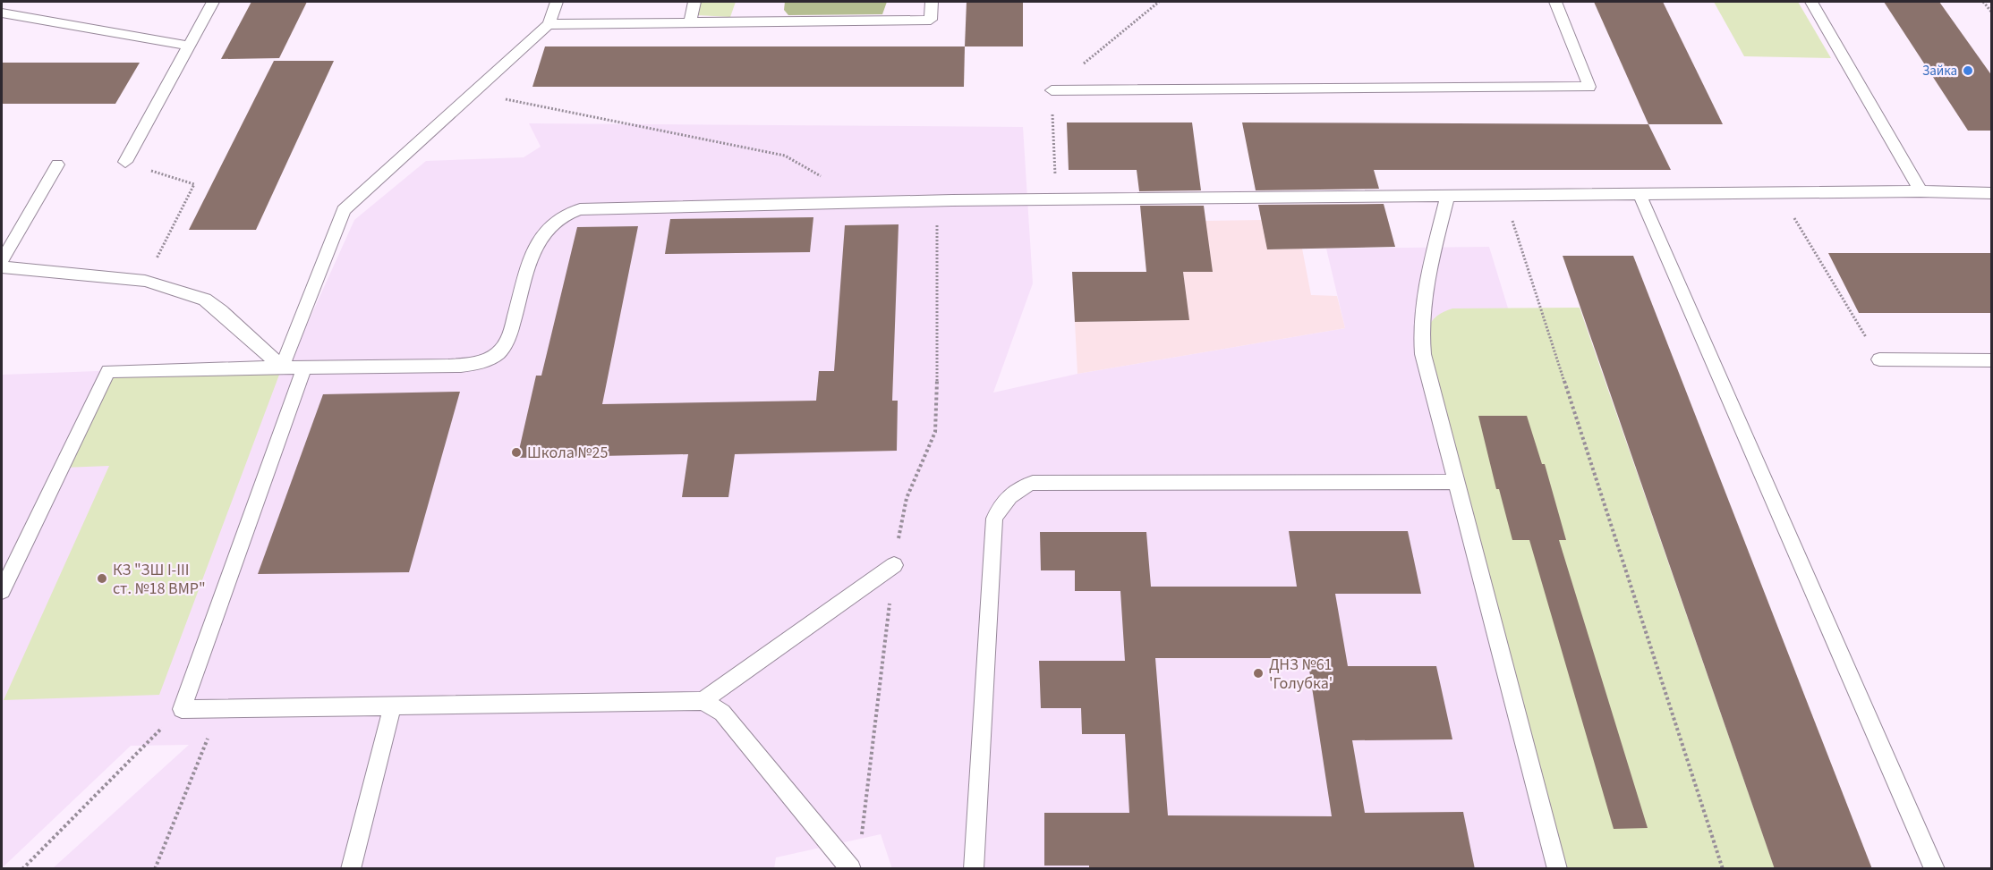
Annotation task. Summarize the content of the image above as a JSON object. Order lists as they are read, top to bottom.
{
  "places": [
    "Зайка",
    "Школа №25",
    "КЗ \"ЗШ І-ІІІ ст. №18 ВМР\"",
    "ДНЗ №61 'Голубка'"
  ]
}
